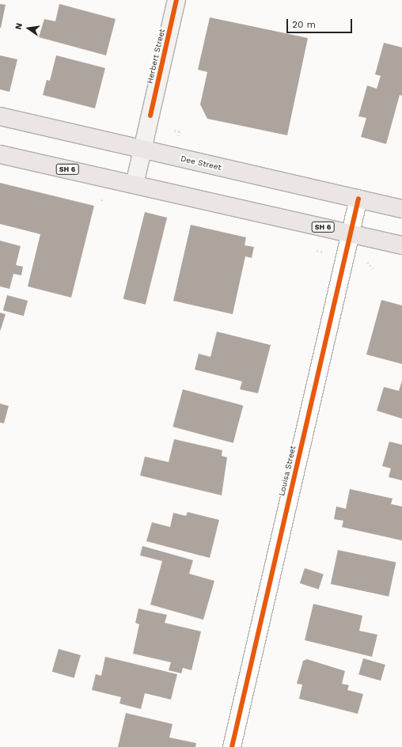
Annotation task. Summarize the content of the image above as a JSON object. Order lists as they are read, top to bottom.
{
  "streets": {
    "main road": ["Herbert Street", "Dee Street", "SH 6"],
    "street": ["Louisa Street"]
  },
  "crossings": [
    ["Herbert Street", "Dee Street"],
    ["Herbert Street", "SH 6"],
    ["Dee Street", "Louisa Street"],
    ["SH 6", "Louisa Street"]
  ],
  "scale_bar": "20 m",
  "north": "left"
}
